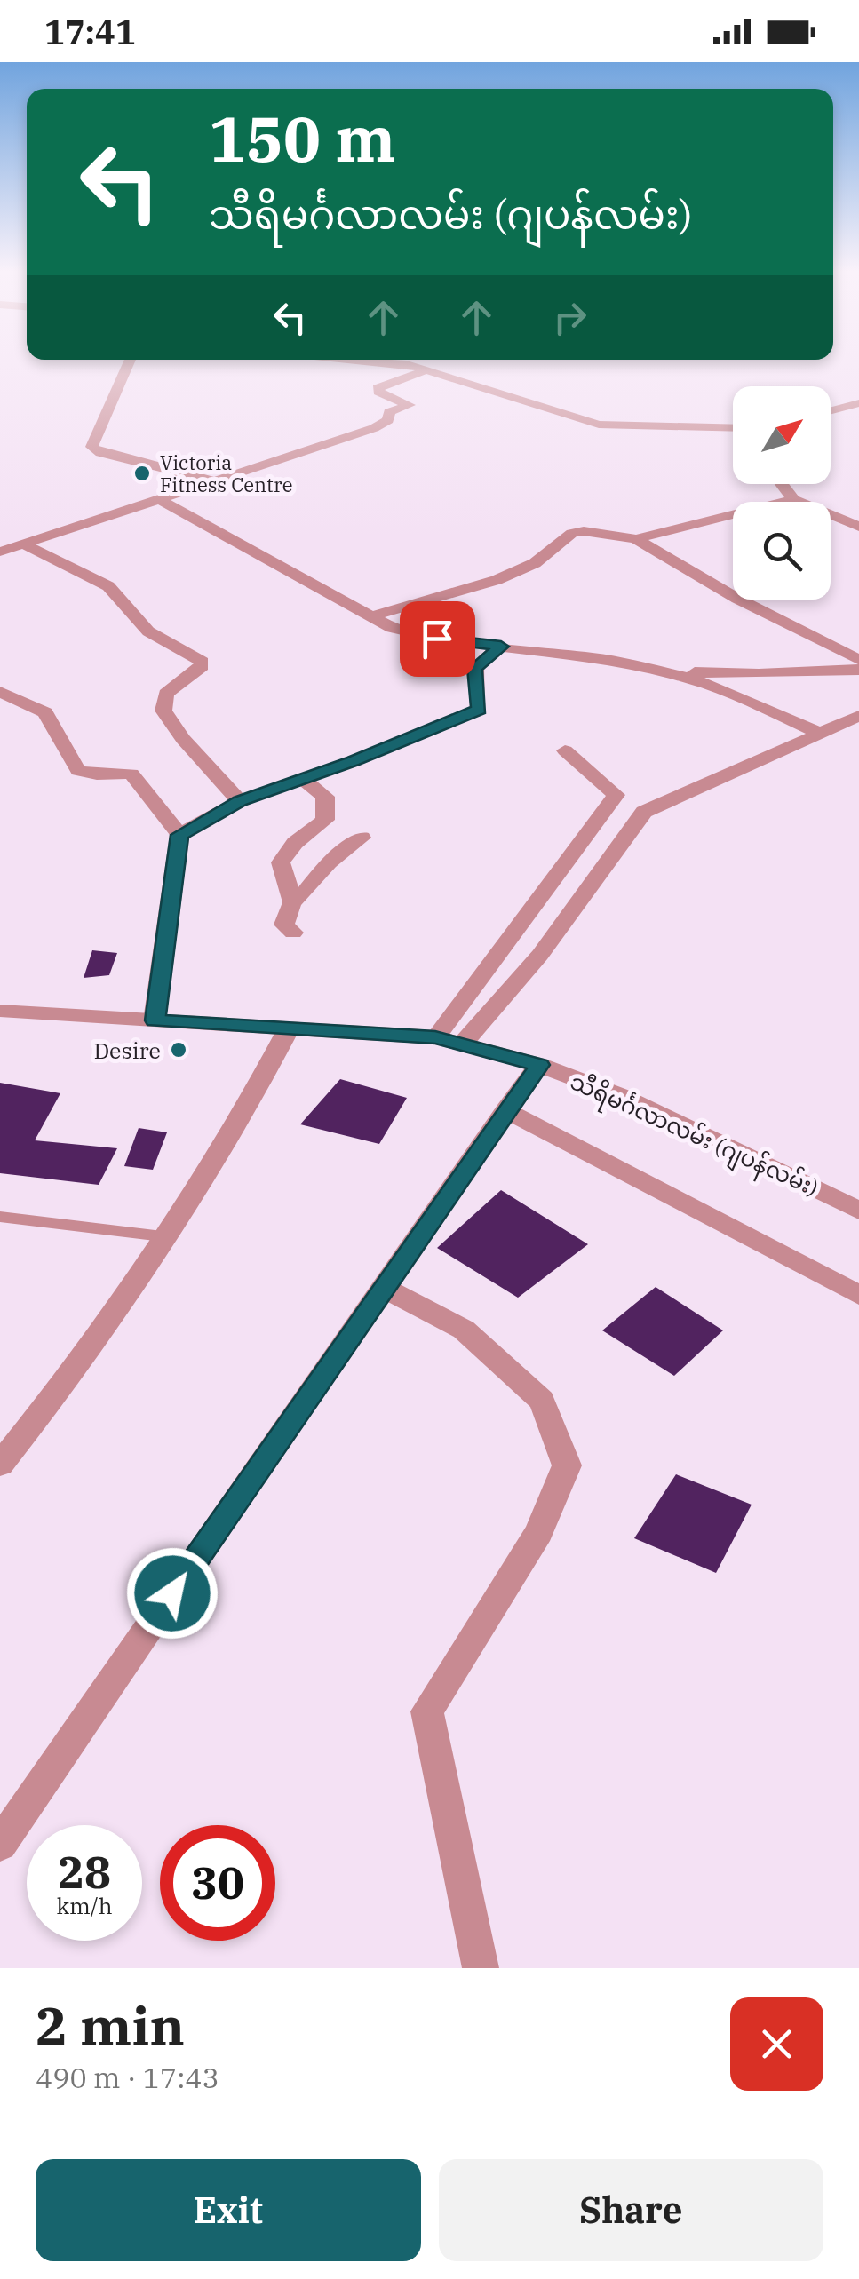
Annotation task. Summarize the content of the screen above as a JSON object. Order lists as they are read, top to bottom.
{
  "streets": {
    "street": ["သီရိမင်္ဂလာလမ်း (ဂျပန်လမ်း)"]
  },
  "places": ["Victoria Fitness Centre", "Desire"],
  "north": "top right",
  "page": {
    "status": "17:41",
    "turn": ["150 m", "သီရိမင်္ဂလာလမ်း (ဂျပန်လမ်း)"],
    "speed": "28 km/h",
    "limit": "30",
    "heading": ["2 min", "490 m · 17:43"],
    "buttons": ["Exit", "Share"]
  }
}
